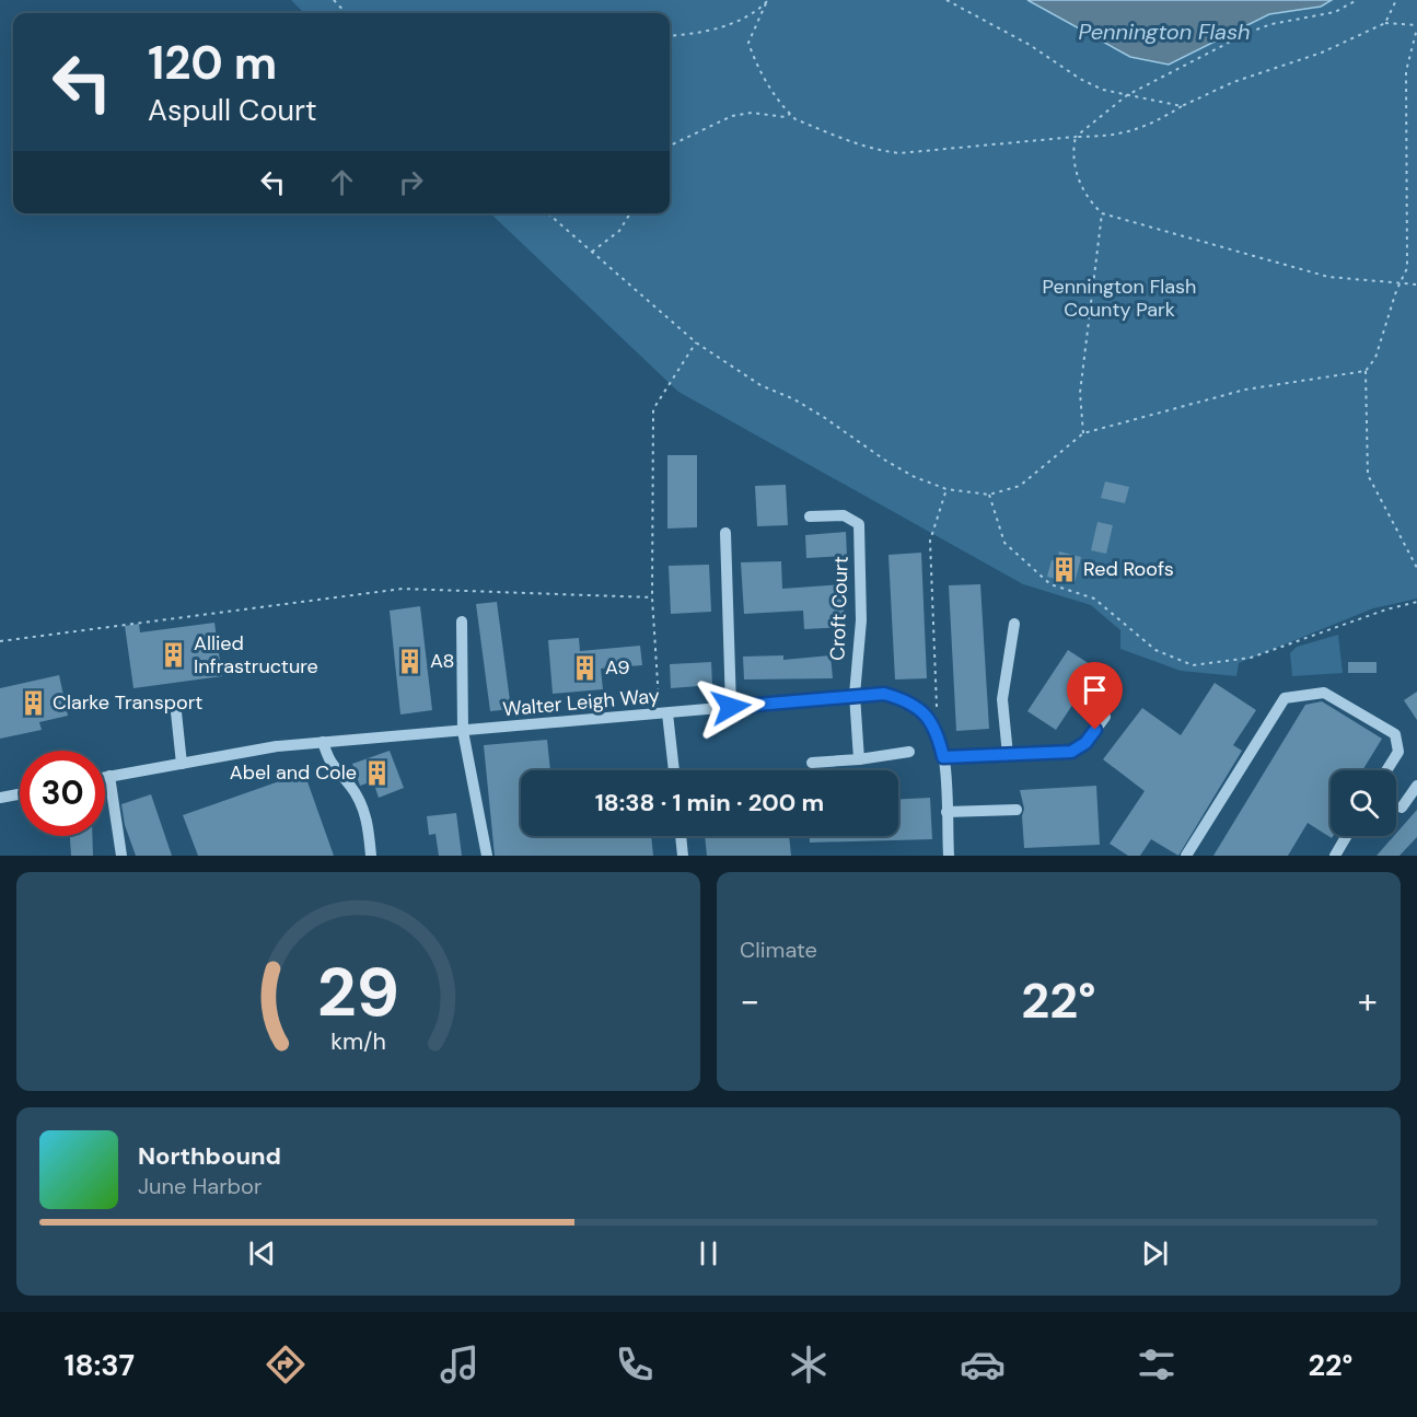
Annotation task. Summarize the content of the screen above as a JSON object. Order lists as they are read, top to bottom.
{
  "streets": {
    "street": ["Croft Court", "Walter Leigh Way"]
  },
  "crossings": [
    ["Croft Court", "Walter Leigh Way"]
  ],
  "water": ["Pennington Flash"],
  "parks": ["Pennington Flash County Park"],
  "places": {
    "building": [
      "Red Roofs",
      "Allied Infrastructure",
      "A8",
      "A9",
      "Clarke Transport",
      "Abel and Cole"
    ]
  },
  "page": {
    "turn": ["120 m", "Aspull Court"],
    "limit": "30",
    "trip": "18:38 · 1 min · 200 m",
    "tile": "Climate",
    "heat": ["−", "22°", "+"],
    "song": ["Northbound", "June Harbor"],
    "tabs": ["18:37", "22°"],
    "gauge": ["29", "km/h"]
  }
}
